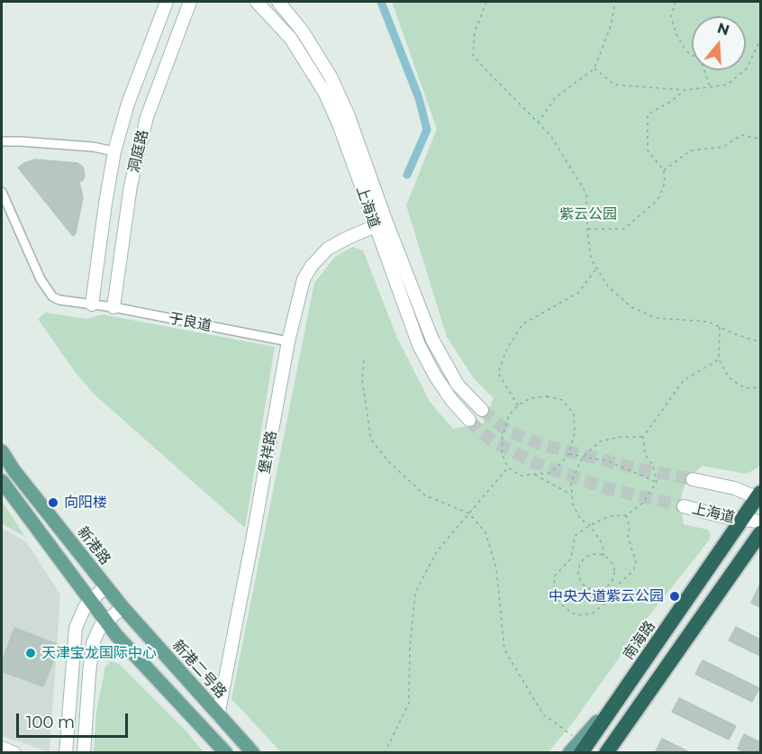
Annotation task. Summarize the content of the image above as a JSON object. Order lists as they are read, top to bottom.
{
  "streets": {
    "highway": ["南海路"],
    "main road": ["新港路", "新港二号路"],
    "street": [
      "洞庭路",
      "上海道",
      "于良道",
      "堡祥路"
    ]
  },
  "crossings": [
    ["洞庭路", "于良道"],
    ["上海道", "堡祥路"],
    ["上海道", "南海路"],
    ["于良道", "堡祥路"],
    ["堡祥路", "新港二号路"],
    ["新港路", "新港二号路"]
  ],
  "parks": ["紫云公园"],
  "places": ["向阳楼", "中央大道紫云公园", "天津宝龙国际中心"],
  "scale_bar": "100 m",
  "north": "top"
}
